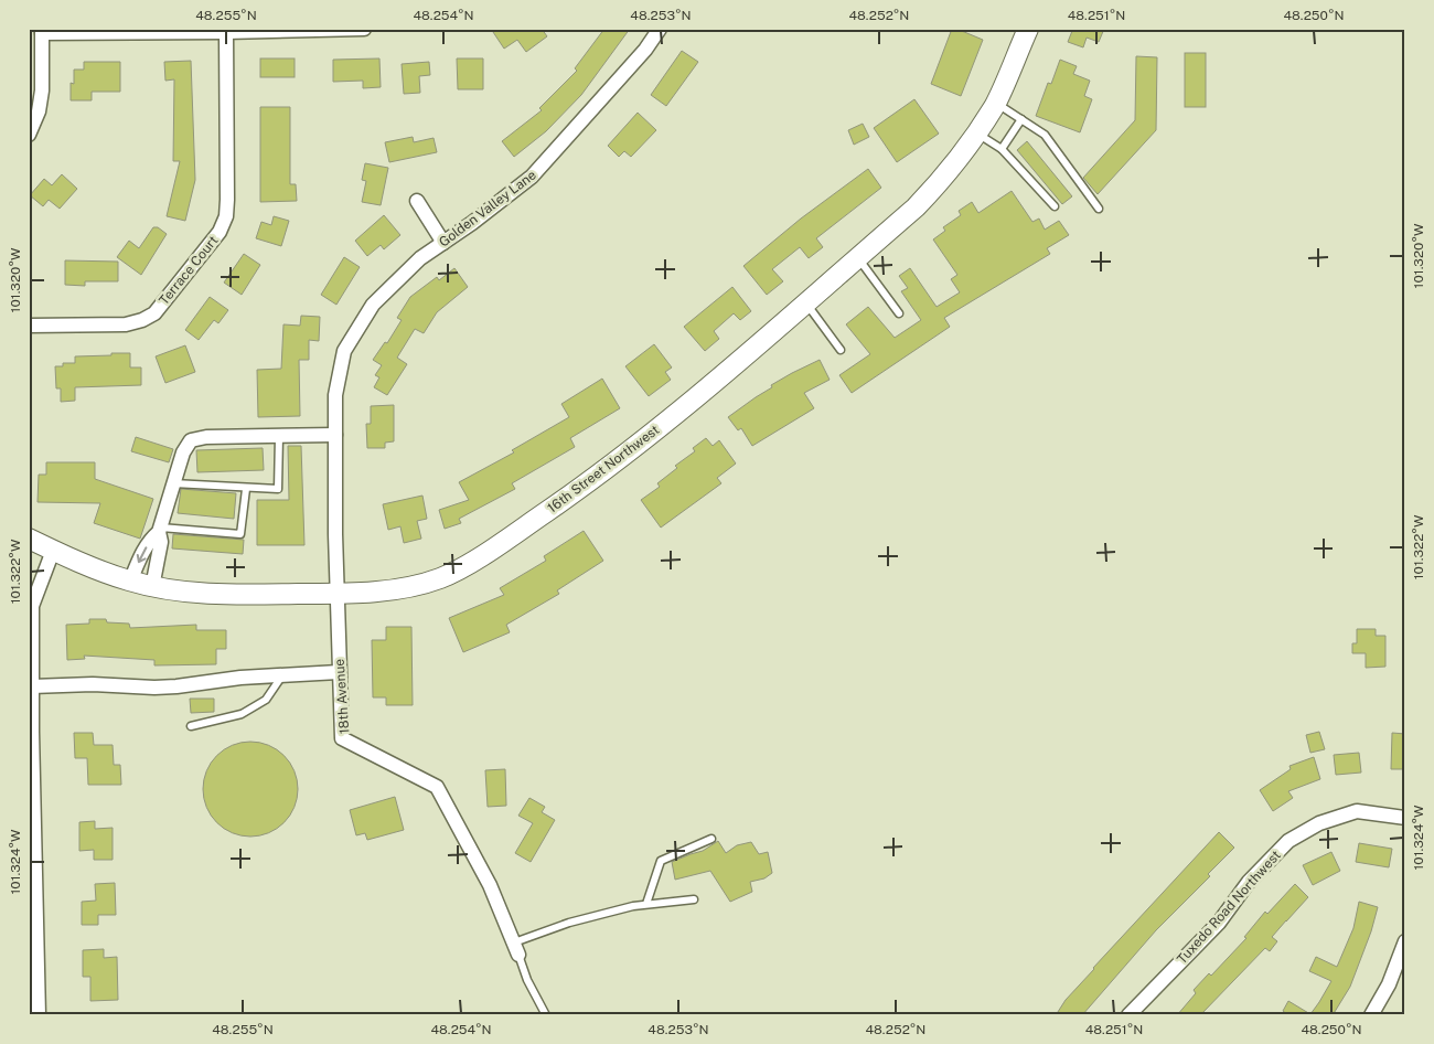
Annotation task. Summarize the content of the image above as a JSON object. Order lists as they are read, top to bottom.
{
  "streets": {
    "street": [
      "Golden Valley Lane",
      "Terrace Court",
      "16th Street Northwest",
      "18th Avenue",
      "Tuxedo Road Northwest"
    ]
  },
  "crossings": [
    ["Golden Valley Lane", "18th Avenue"],
    ["16th Street Northwest", "18th Avenue"]
  ],
  "coordinates": [
    "48.255°N",
    "48.254°N",
    "48.253°N",
    "48.252°N",
    "48.251°N",
    "48.250°N",
    "101.320°W",
    "101.322°W",
    "101.324°W"
  ]
}
